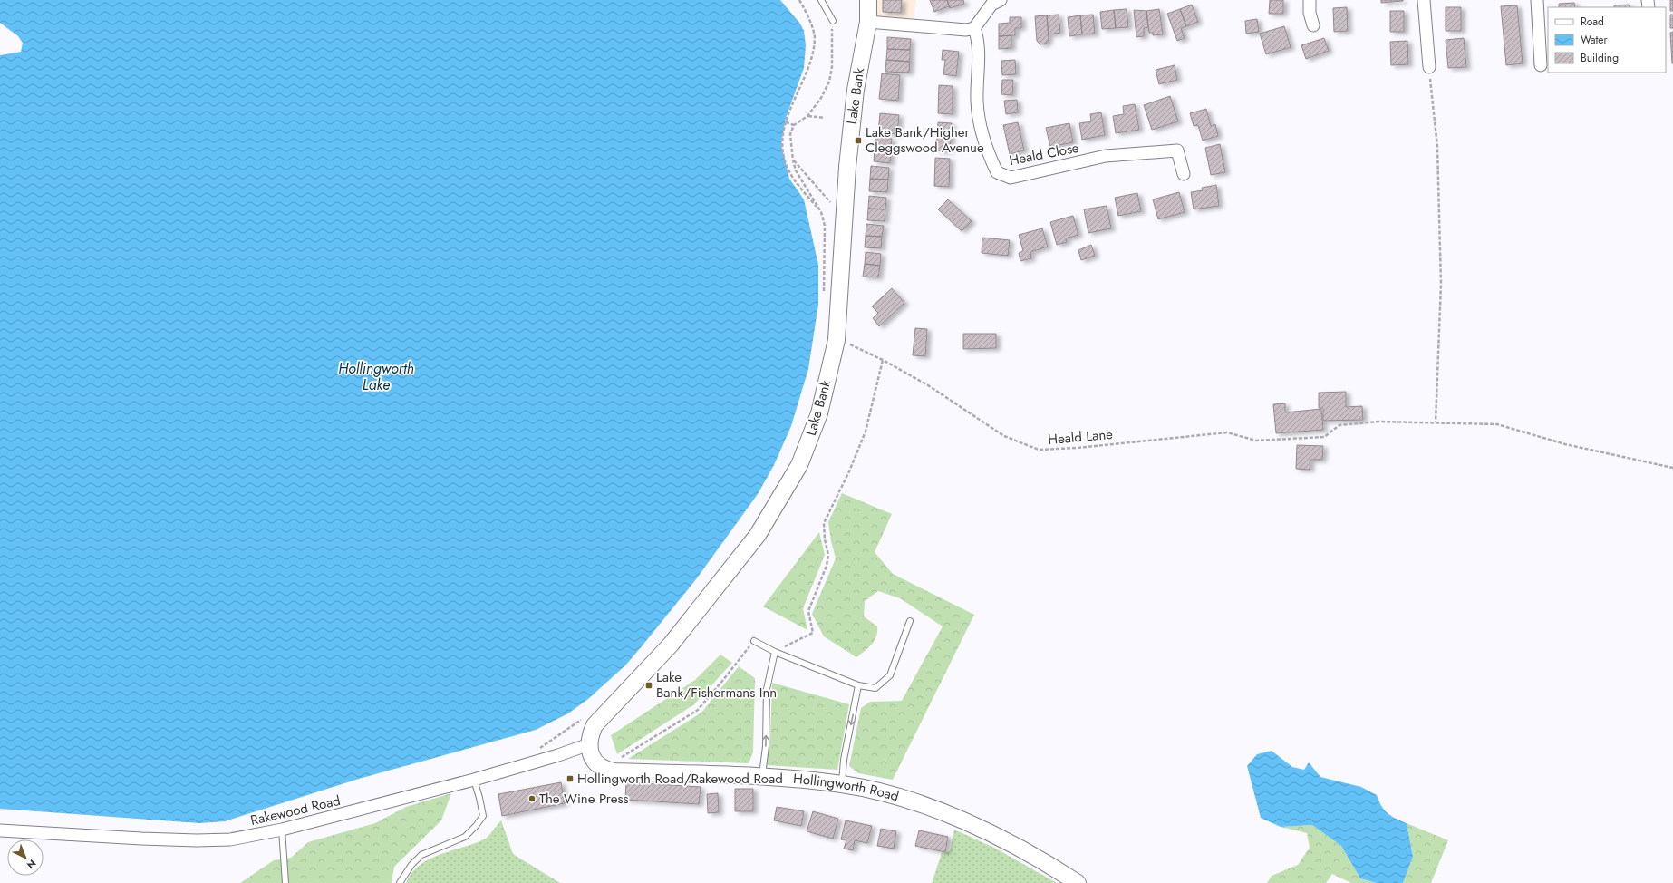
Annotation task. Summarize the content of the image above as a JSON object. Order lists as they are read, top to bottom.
{
  "streets": {
    "main road": ["Lake Bank", "Hollingworth Road"],
    "street": ["Heald Close", "Rakewood Road"],
    "path": ["Heald Lane"]
  },
  "crossings": [
    ["Lake Bank", "Hollingworth Road"],
    ["Lake Bank", "Rakewood Road"],
    ["Hollingworth Road", "Rakewood Road"]
  ],
  "water": ["Hollingworth Lake"],
  "places": {
    "transit": ["Lake Bank/Higher Cleggswood Avenue", "Lake Bank/Fishermans Inn", "Hollingworth Road/Rakewood Road"],
    "other": ["The Wine Press"]
  },
  "legend": ["Road", "Water", "Building"],
  "north": "bottom right"
}
